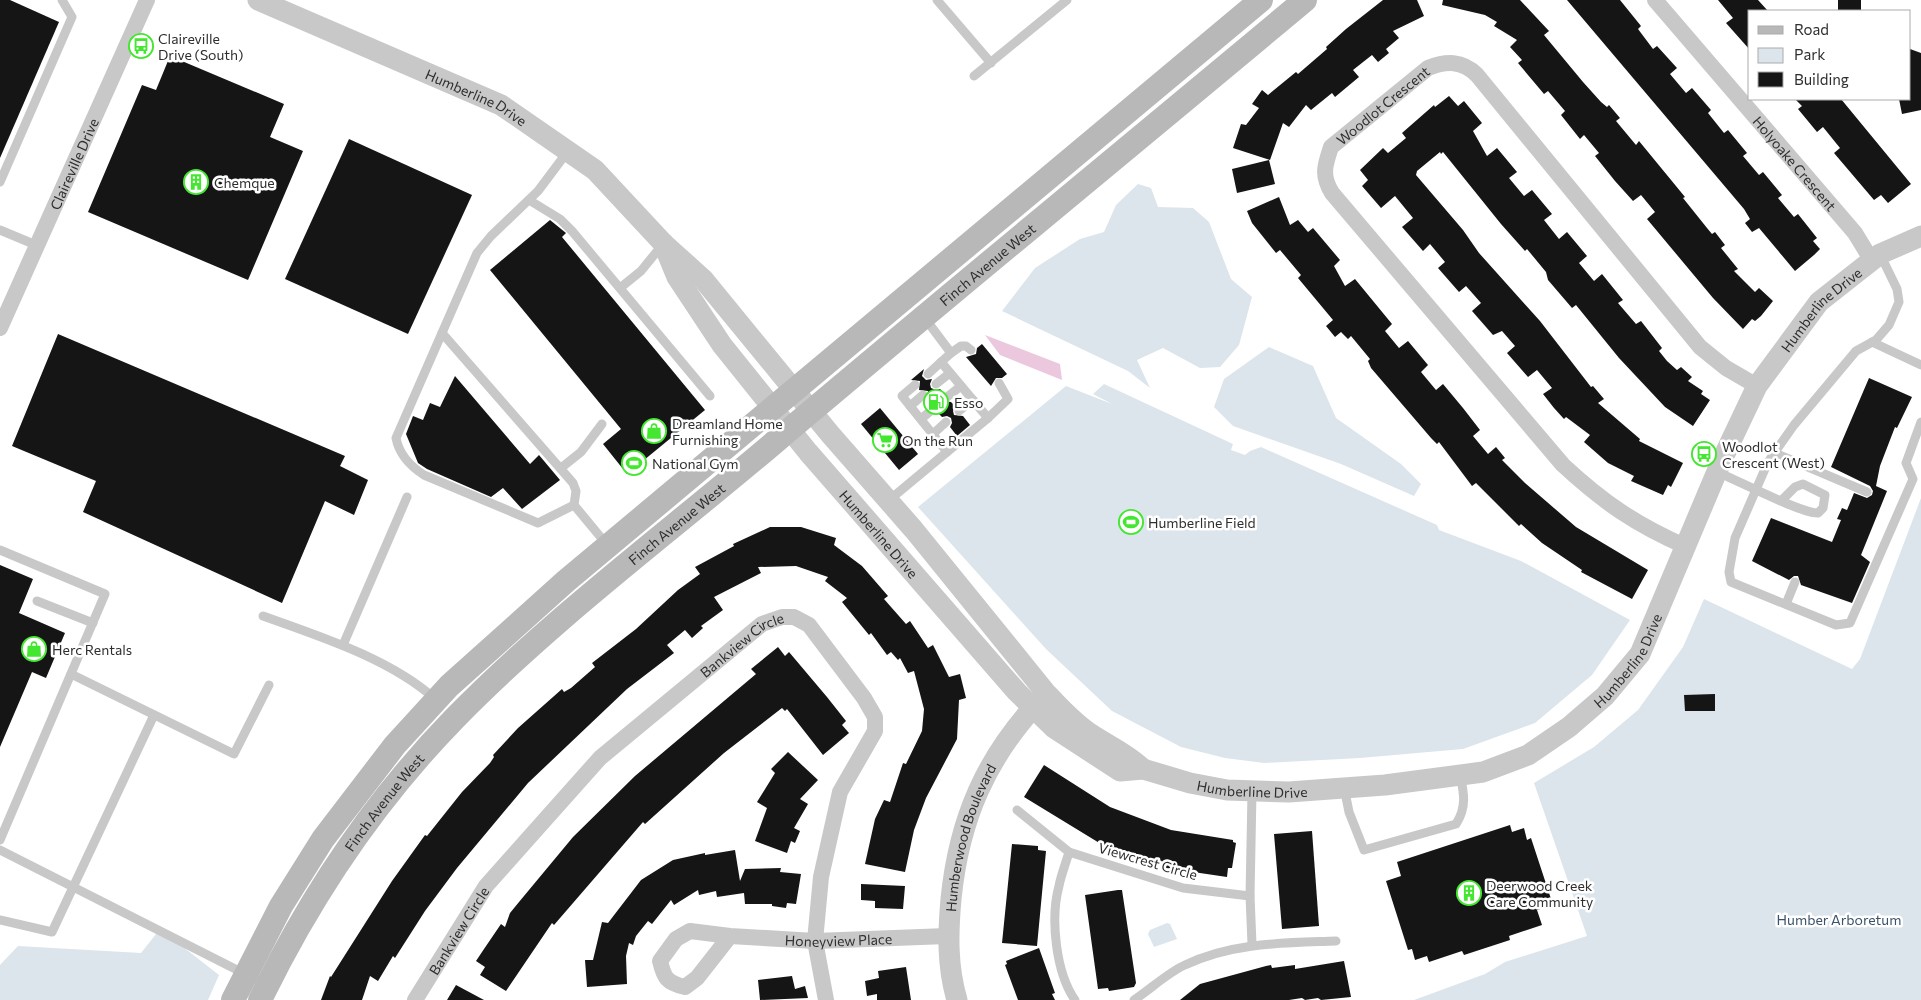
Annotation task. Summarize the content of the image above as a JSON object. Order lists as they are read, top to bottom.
{
  "streets": {
    "main road": ["Finch Avenue West"],
    "street": [
      "Humberline Drive",
      "Woodlot Crescent",
      "Holyoake Crescent",
      "Claireville Drive",
      "Bankview Circle",
      "Humberwood Boulevard",
      "Honeyview Place"
    ],
    "lane": ["Viewcrest Circle"]
  },
  "crossings": [
    ["Humberline Drive", "Woodlot Crescent"],
    ["Humberline Drive", "Holyoake Crescent"],
    ["Humberline Drive", "Finch Avenue West"],
    ["Humberline Drive", "Humberwood Boulevard"],
    ["Bankview Circle", "Honeyview Place"],
    ["Humberwood Boulevard", "Honeyview Place"]
  ],
  "parks": ["Humber Arboretum"],
  "places": {
    "bus stop": ["Claireville Drive (South)", "Woodlot Crescent (West)"],
    "building": ["Chemque", "Deerwood Creek Care Community"],
    "fuel station": ["Esso"],
    "shop": ["Dreamland Home Furnishing", "Herc Rentals"],
    "supermarket": ["On the Run"],
    "sports": ["National Gym", "Humberline Field"]
  },
  "legend": ["Road", "Park", "Building"]
}
